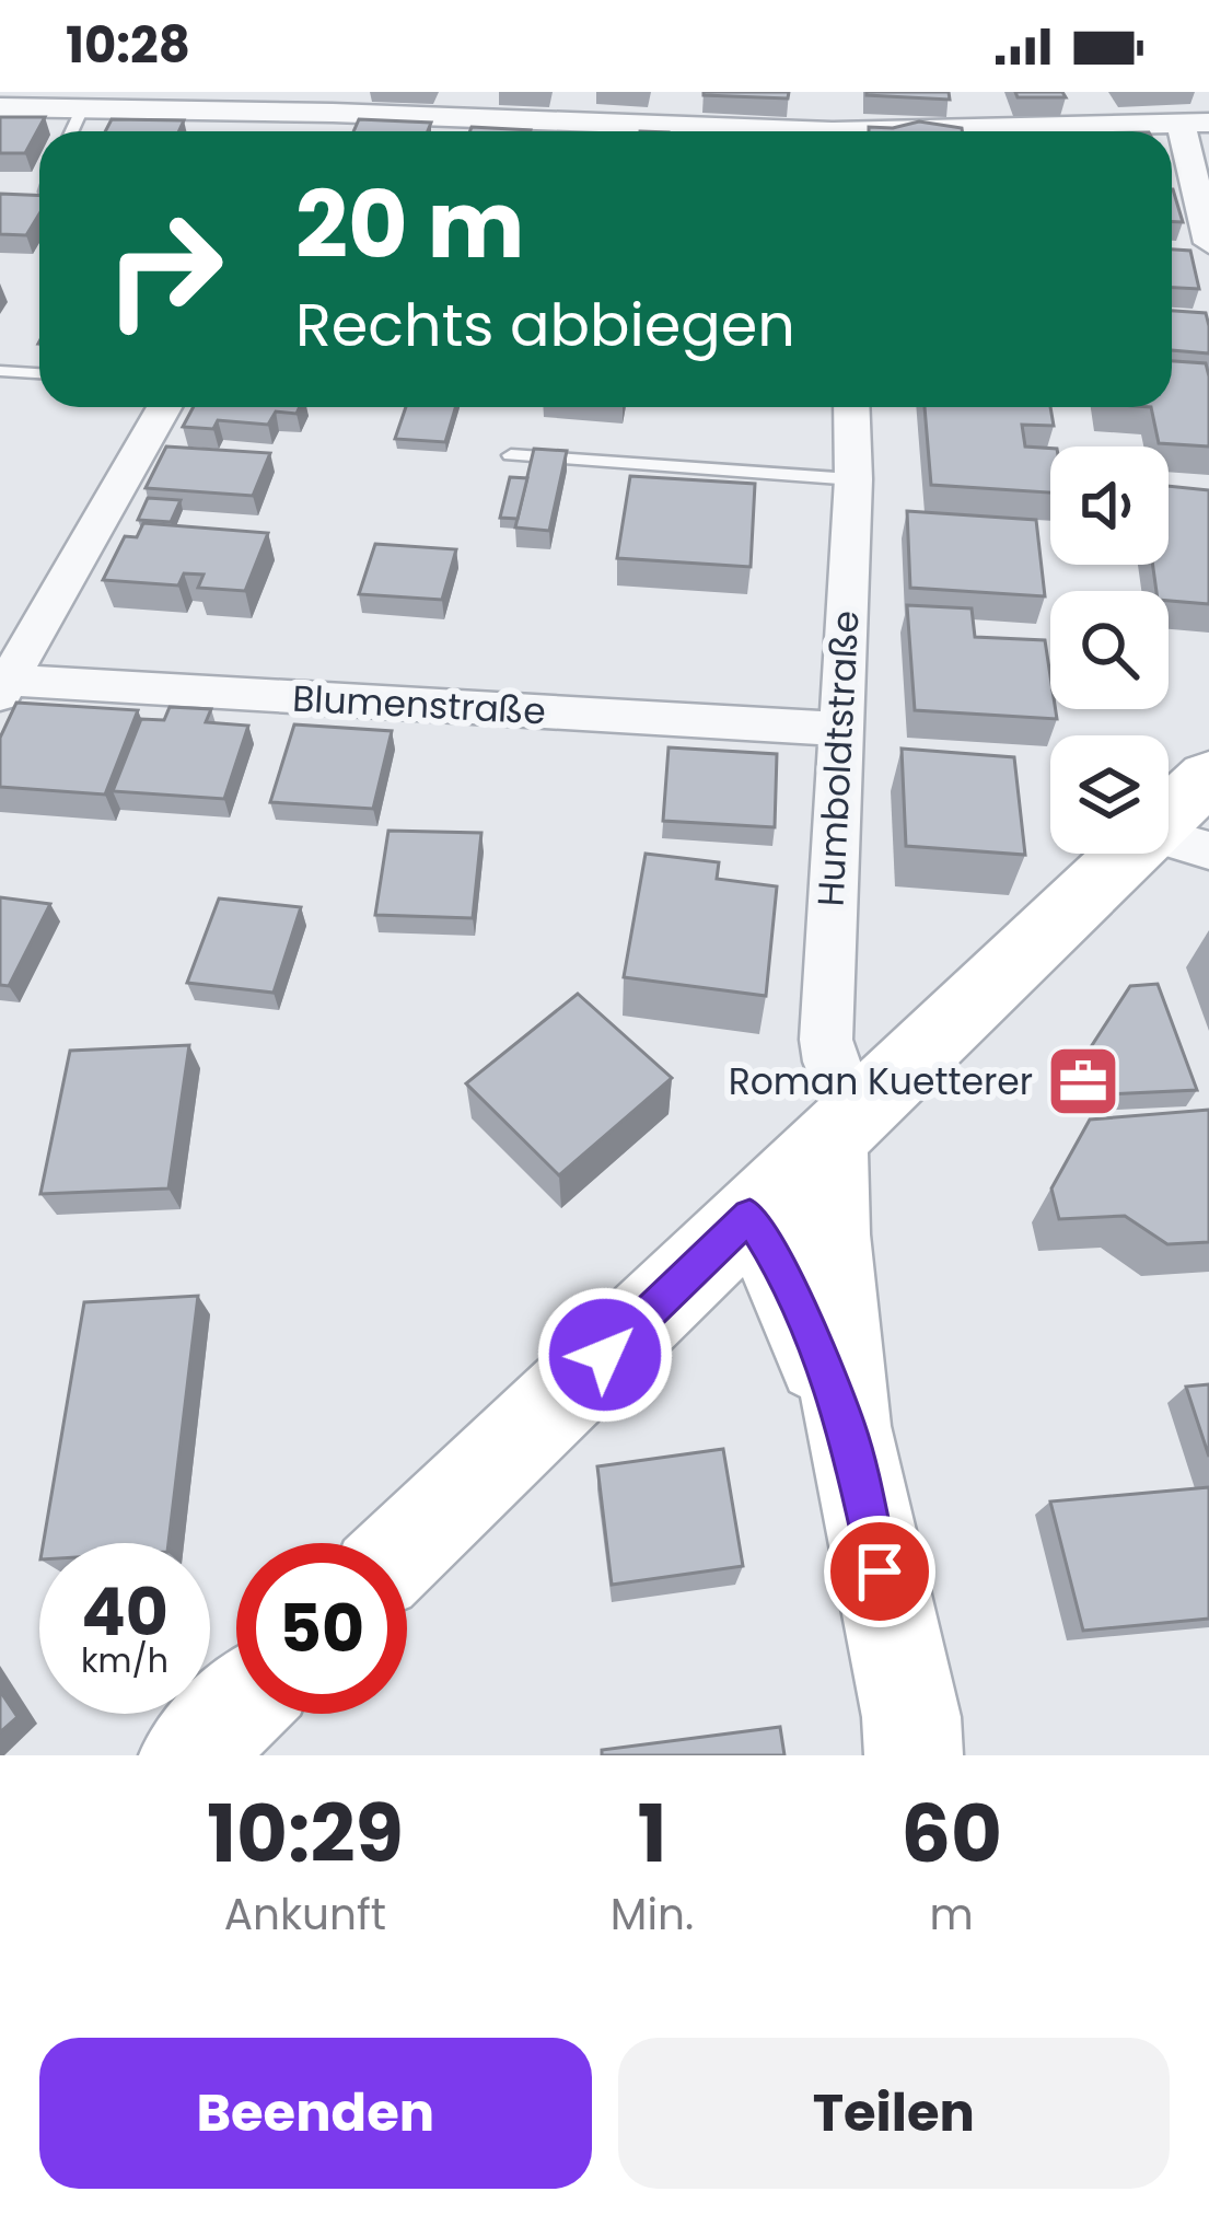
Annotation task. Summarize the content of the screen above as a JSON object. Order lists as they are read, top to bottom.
{
  "streets": {
    "street": ["Blumenstraße", "Humboldtstraße"]
  },
  "crossings": [
    ["Blumenstraße", "Humboldtstraße"]
  ],
  "places": {
    "office": ["Roman Kuetterer"]
  },
  "page": {
    "status": "10:28",
    "turn": ["20 m", "Rechts abbiegen"],
    "speed": "40 km/h",
    "limit": "50",
    "eta": [
      "10:29",
      "Ankunft",
      "1",
      "Min.",
      "60",
      "m"
    ],
    "buttons": ["Beenden", "Teilen"]
  }
}
